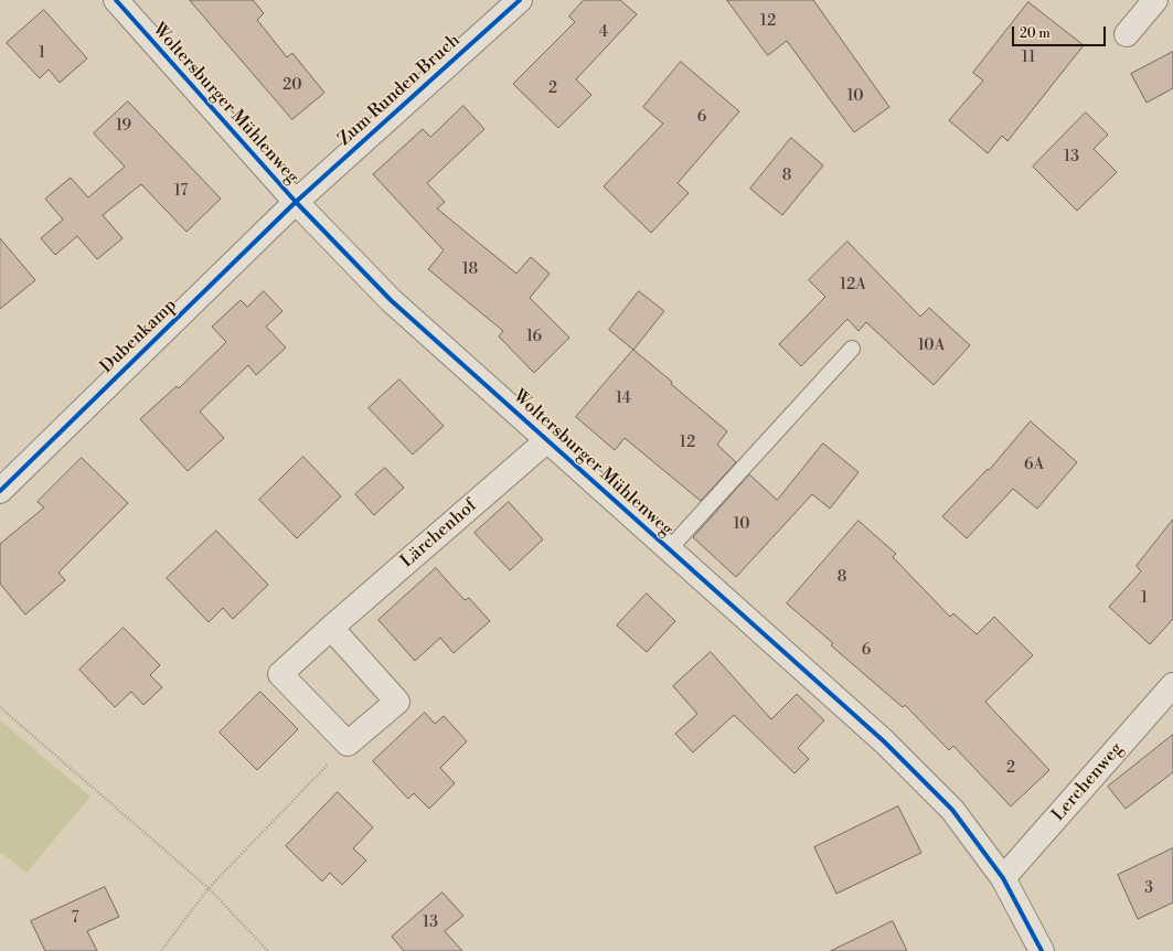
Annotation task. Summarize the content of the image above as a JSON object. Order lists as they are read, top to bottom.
{
  "streets": {
    "street": [
      "Zum Runden Bruch",
      "Woltersburger Mühlenweg",
      "Dubenkamp",
      "Lärchenhof",
      "Lerchenweg"
    ]
  },
  "crossings": [
    ["Zum Runden Bruch", "Woltersburger Mühlenweg"],
    ["Zum Runden Bruch", "Dubenkamp"],
    ["Woltersburger Mühlenweg", "Dubenkamp"],
    ["Woltersburger Mühlenweg", "Lärchenhof"],
    ["Woltersburger Mühlenweg", "Lerchenweg"]
  ],
  "house_numbers": [
    "12",
    "4",
    "1",
    "11",
    "20",
    "2",
    "10",
    "6",
    "19",
    "13",
    "8",
    "17",
    "18",
    "12A",
    "16",
    "10A",
    "14",
    "12",
    "6A",
    "10",
    "8",
    "1",
    "6",
    "2",
    "3",
    "7",
    "13"
  ],
  "scale_bar": "20 m"
}
